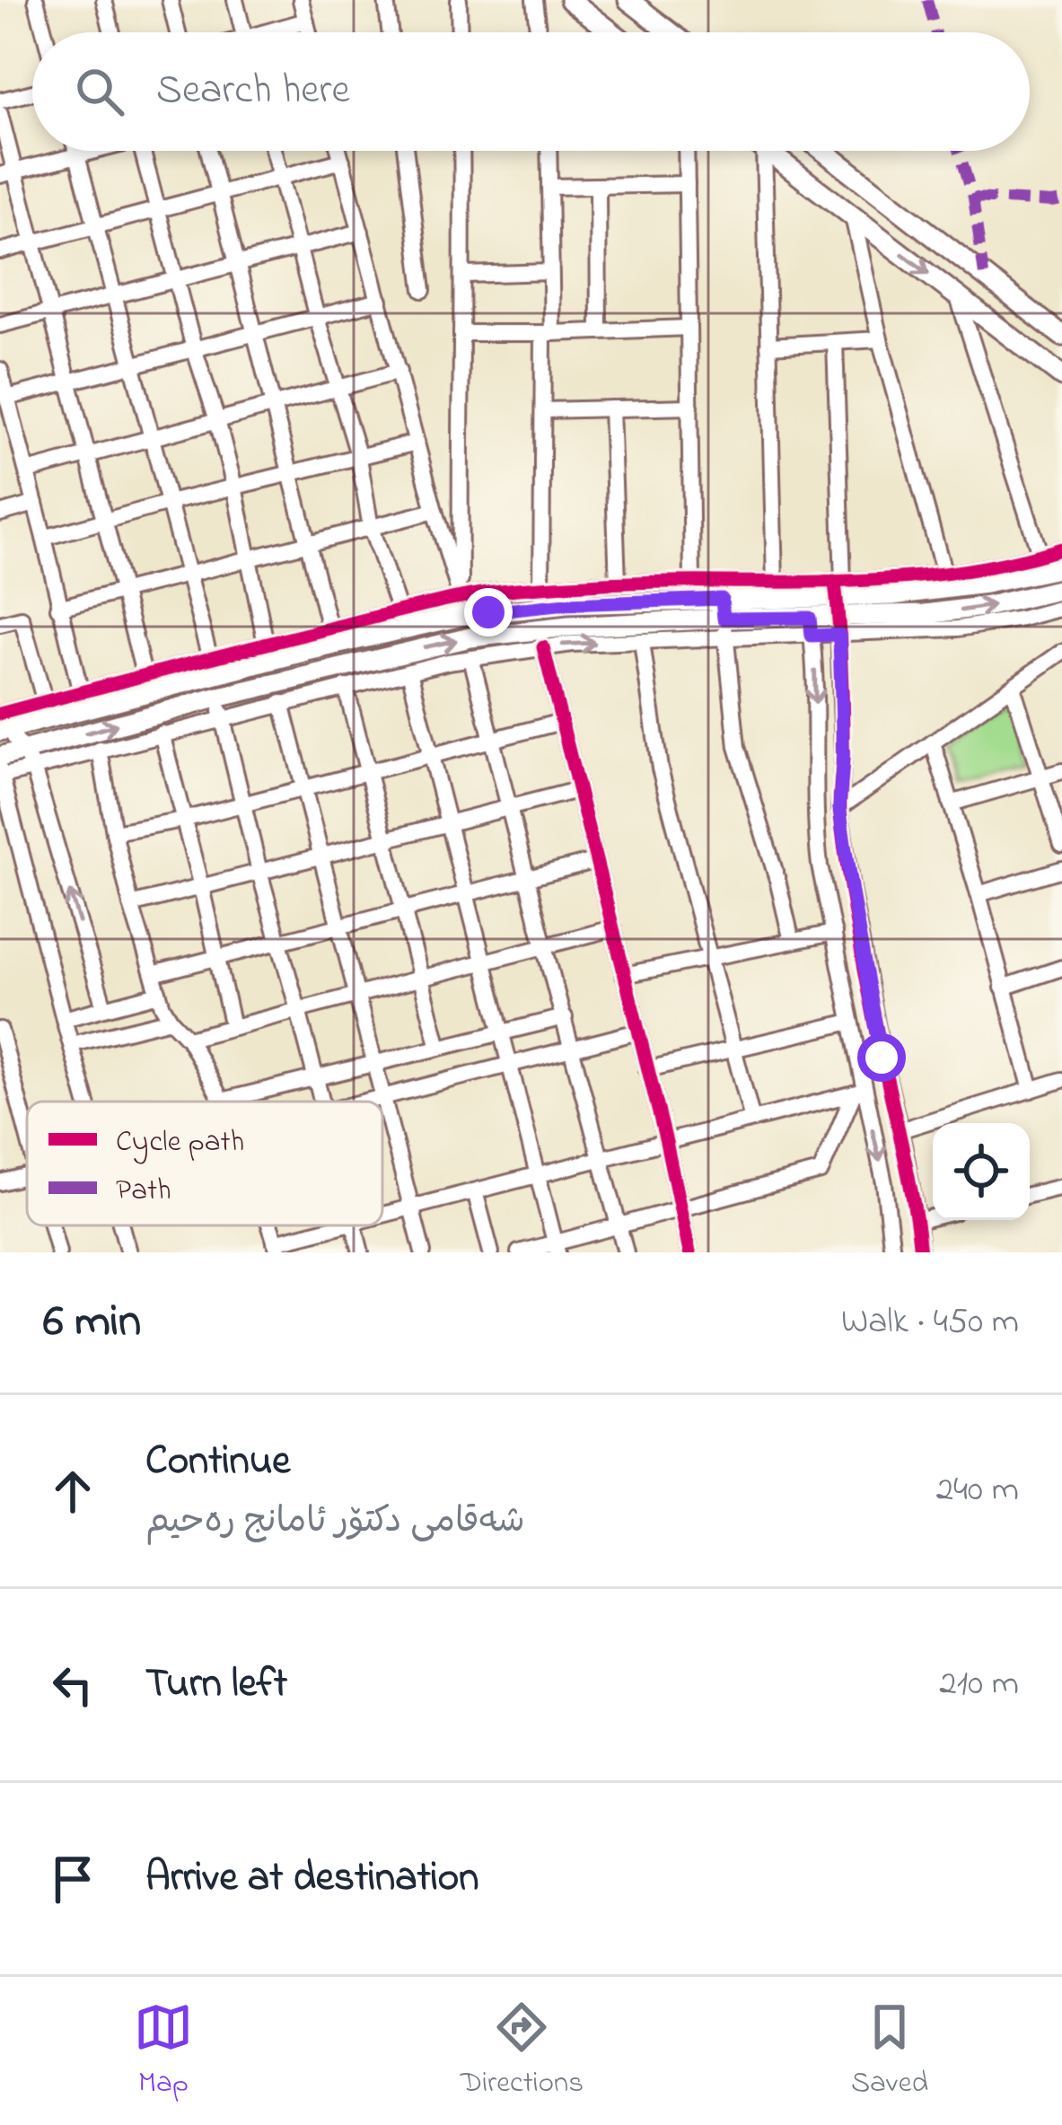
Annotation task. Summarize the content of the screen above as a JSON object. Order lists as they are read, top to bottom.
{
  "legend": ["Cycle path", "Path"],
  "page": {
    "search": "Search here",
    "heading": ["6 min", "Walk · 450 m"],
    "list": [
      ["Continue", "شەقامی دکتۆر ئامانج رەحیم", "240 m"],
      ["Turn left", "210 m"],
      "Arrive at destination"
    ],
    "nav": ["Map", "Directions", "Saved"]
  }
}
